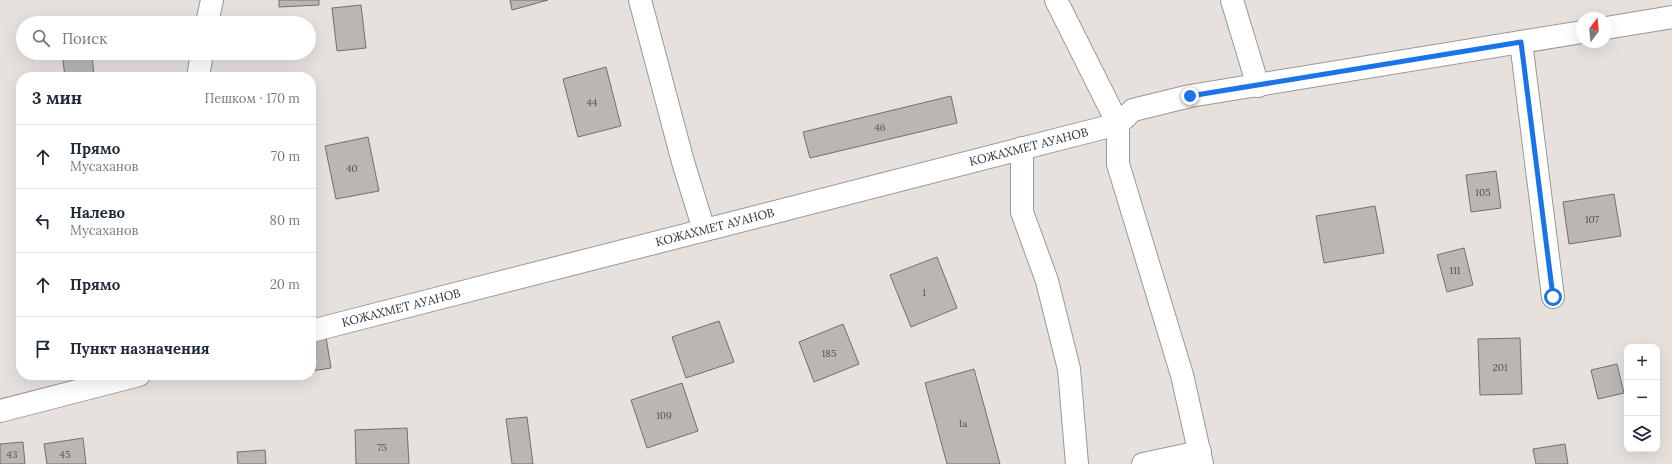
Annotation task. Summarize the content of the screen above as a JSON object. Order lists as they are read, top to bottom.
{
  "streets": {
    "street": ["КОЖАХМЕТ АУАНОВ"]
  },
  "house_numbers": [
    "44",
    "46",
    "40",
    "105",
    "107",
    "111",
    "1",
    "185",
    "201",
    "109",
    "1а",
    "75",
    "43",
    "45"
  ],
  "north": "top",
  "page": {
    "search": "Поиск",
    "heading": ["3 мин", "Пешком · 170 m"],
    "list": [
      ["Прямо", "Мусаханов", "70 m"],
      ["Налево", "Мусаханов", "80 m"],
      ["Прямо", "20 m"],
      "Пункт назначения"
    ],
    "map_buttons": ["+", "−"]
  }
}
